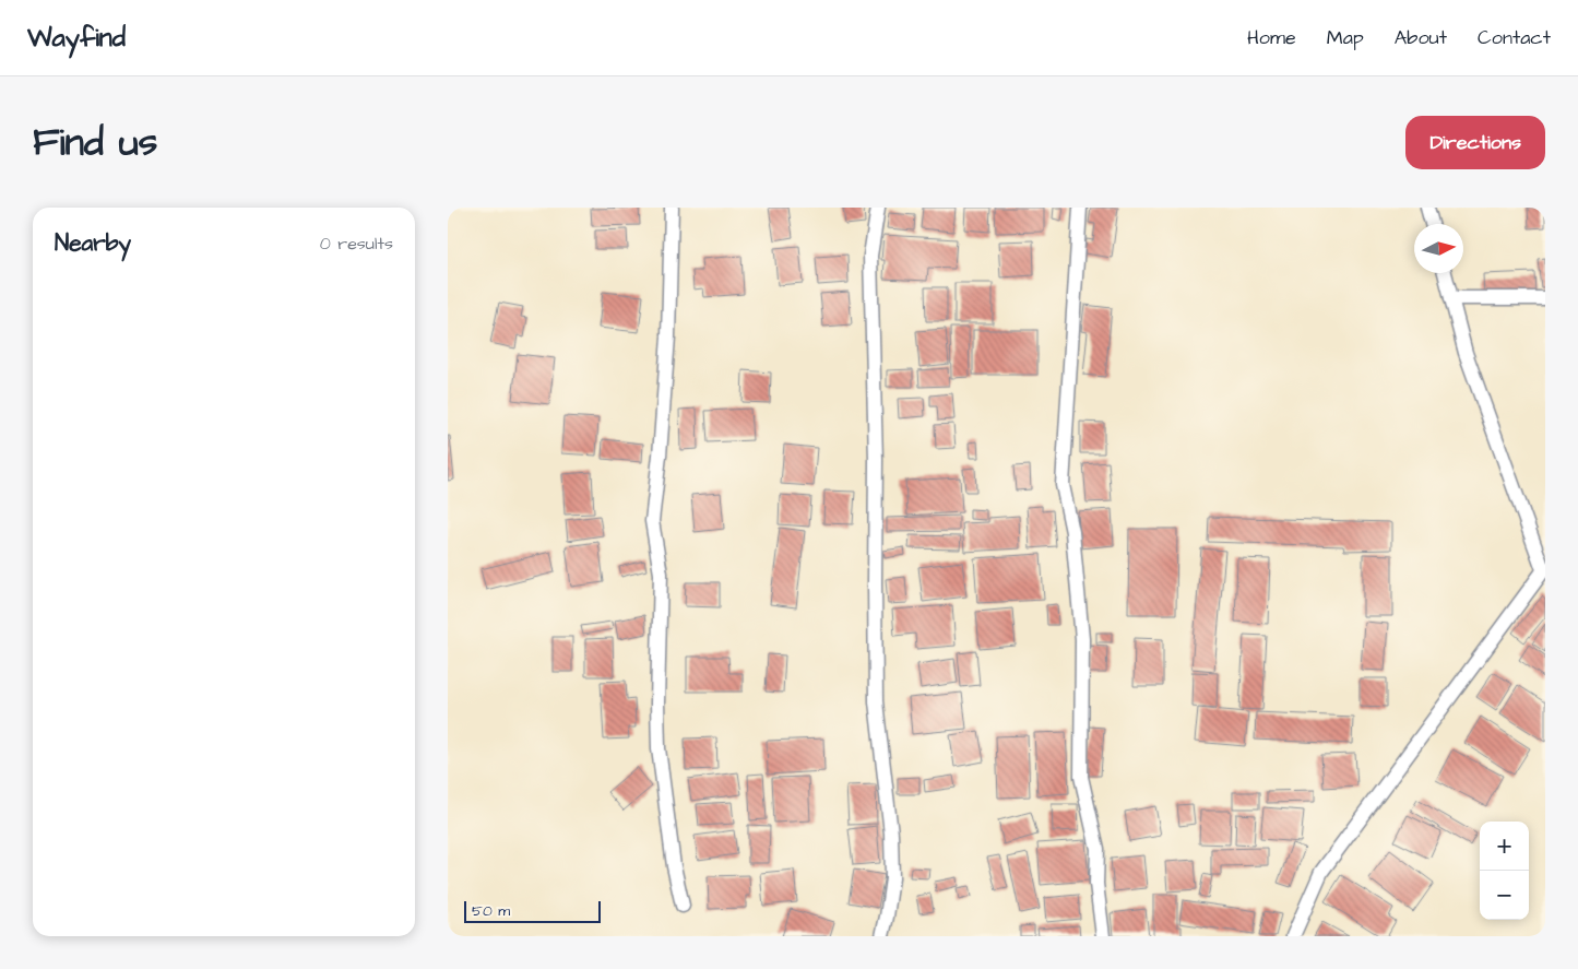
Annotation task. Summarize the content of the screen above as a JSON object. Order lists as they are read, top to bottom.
{
  "scale_bar": "50 m",
  "north": "right",
  "page": {
    "header": "Wayfind",
    "nav": [
      "Home",
      "Map",
      "About",
      "Contact"
    ],
    "title": "Find us",
    "buttons": "Directions",
    "heading": ["Nearby", "0 results"],
    "map_buttons": ["+", "−"],
    "scale": "50 m"
  }
}
